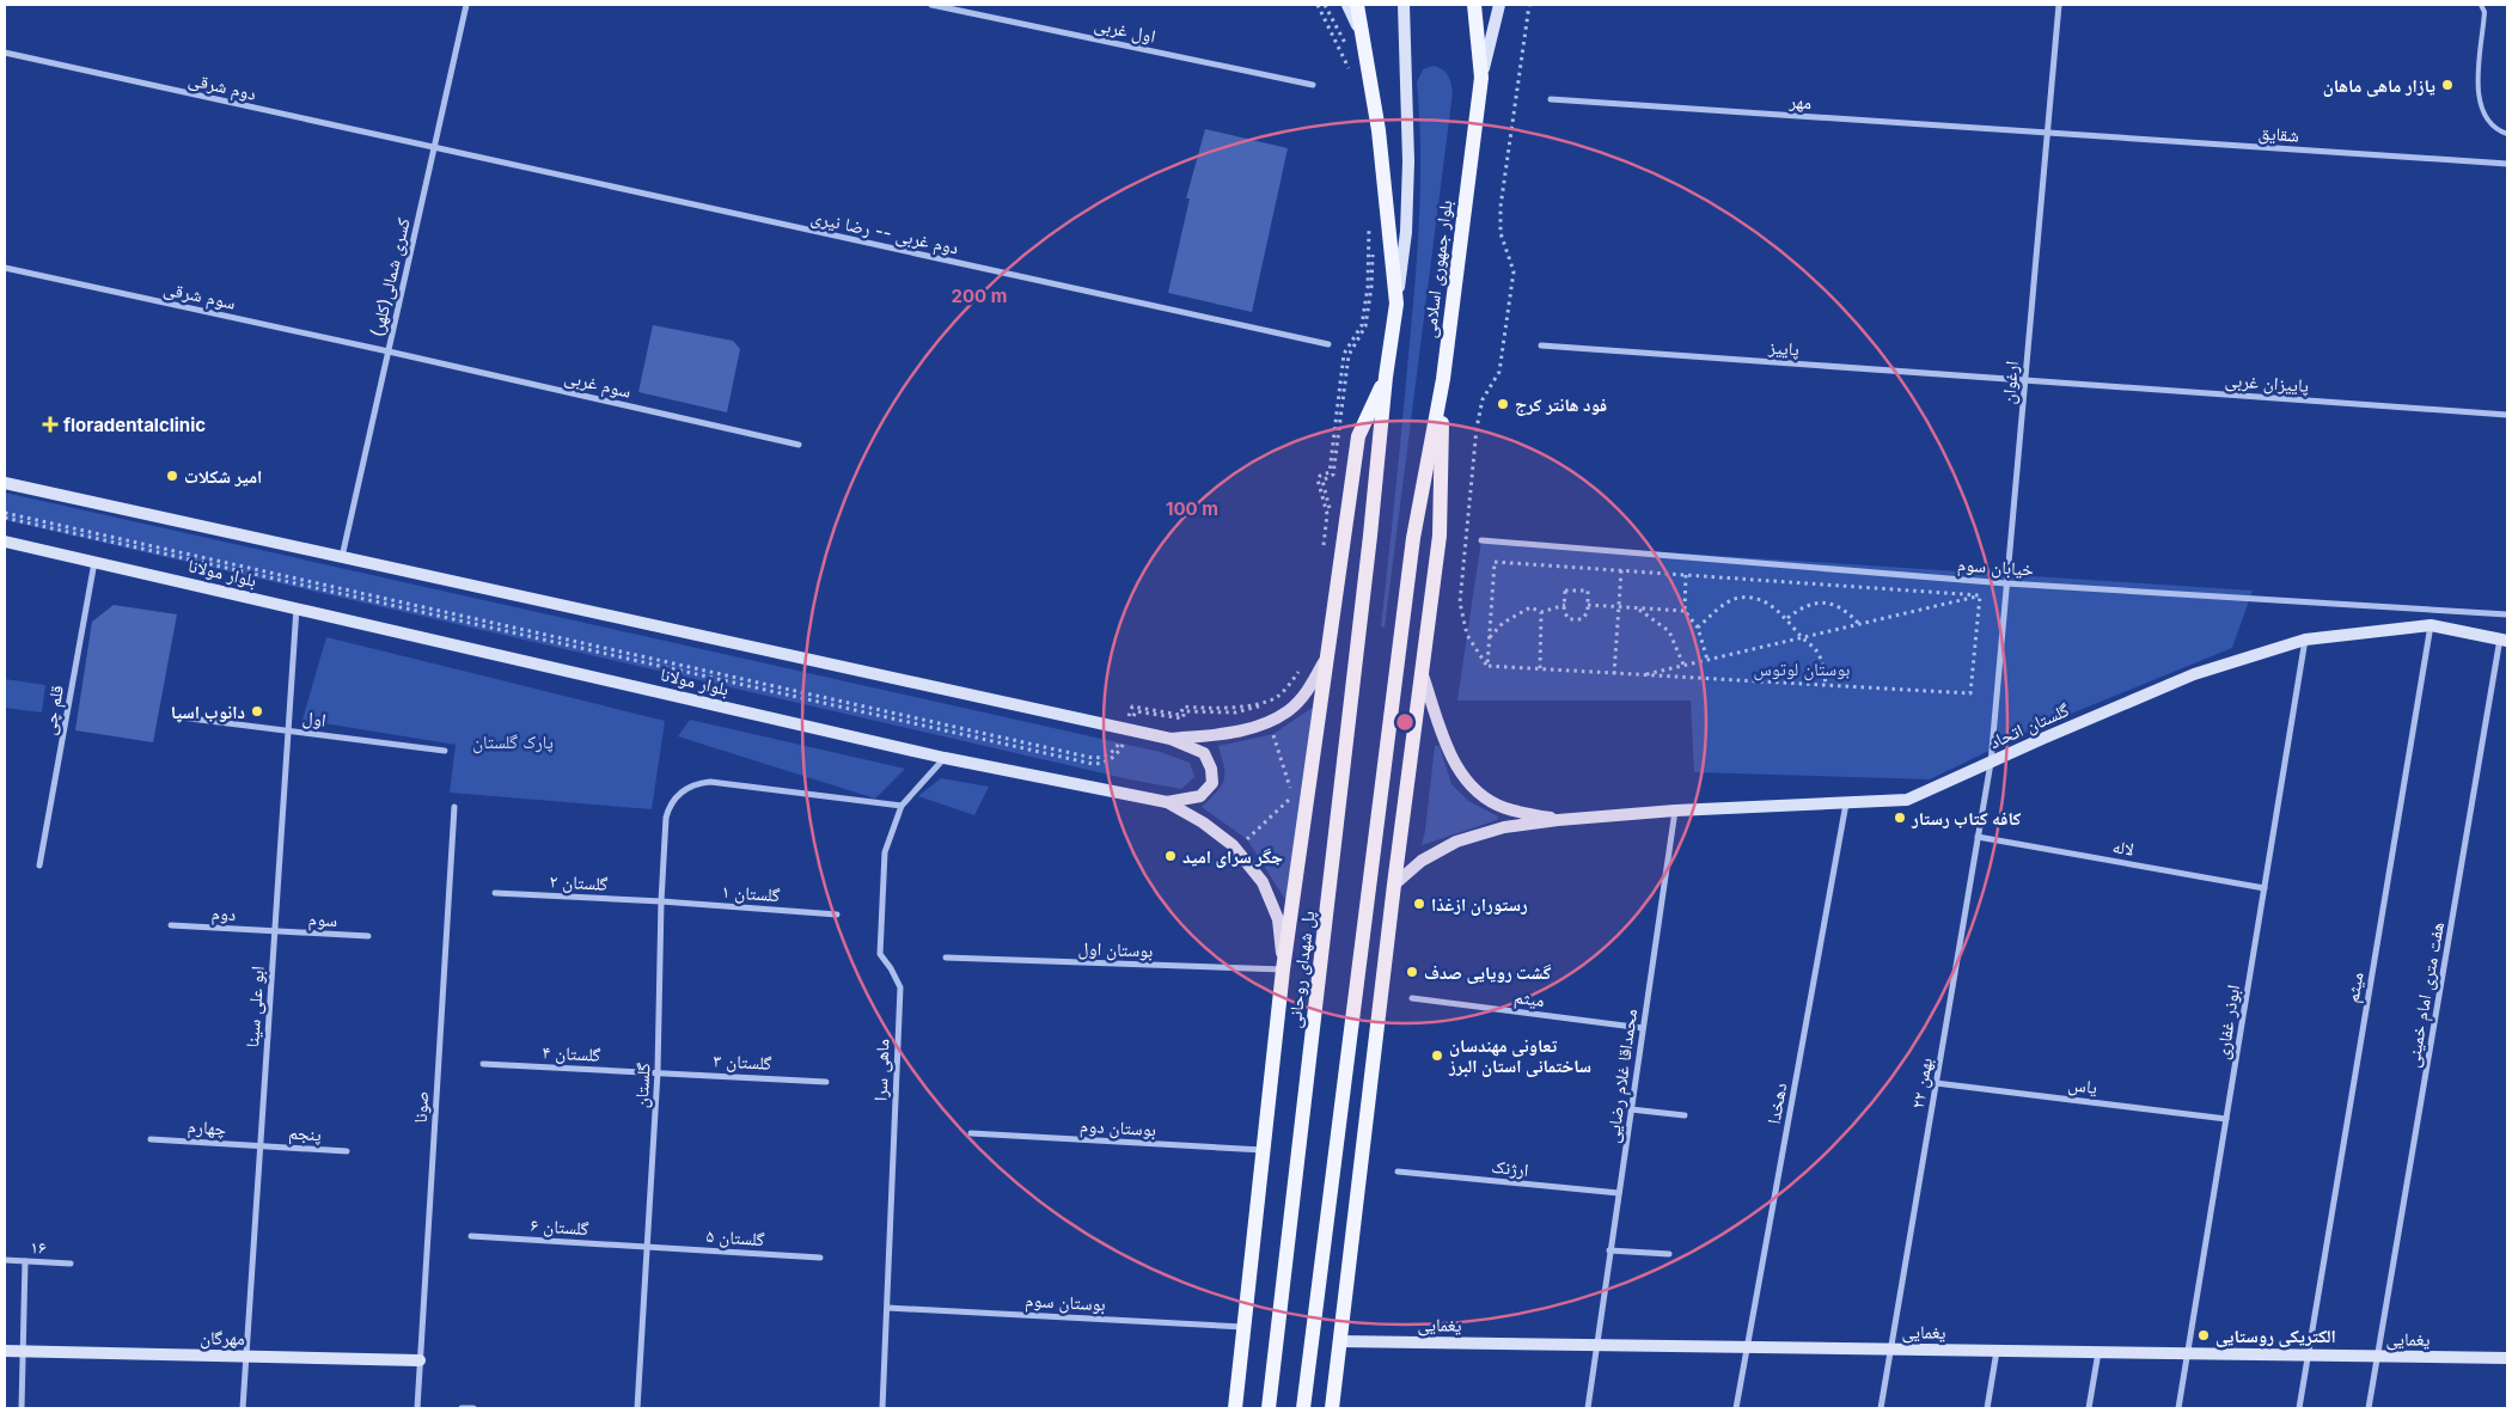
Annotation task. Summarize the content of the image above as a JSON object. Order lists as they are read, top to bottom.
{
  "streets": {
    "main road": [
      "بلوار جمهوری اسلامی",
      "بلوار مولانا",
      "گلستان اتحاد",
      "پل شهدای روحانی",
      "یغمایی",
      "مهرگان"
    ],
    "street": [
      "اول غربی",
      "دوم شرقی",
      "مهر",
      "شقایق",
      "دوم غربی -- رضا نیری",
      "کسری شمالی(کلهر)",
      "سوم شرقی",
      "پاییز",
      "ارغوان",
      "پاییزان غربی",
      "سوم غربی",
      "خیابان سوم",
      "قلم چی",
      "اول",
      "لاله",
      "گلستان ۲",
      "گلستان ۱",
      "دوم",
      "سوم",
      "بوستان اول",
      "میثم",
      "هفت متری امام خمینی",
      "ابو علی سینا",
      "ابوذر غفاری",
      "گلستان ۴",
      "گلستان ۳",
      "ماهی سرا",
      "محمداقا غلام رضایی",
      "۲۲ بهمن",
      "گلستان",
      "یاس",
      "دهخدا",
      "صونا",
      "چهارم",
      "بوستان دوم",
      "پنجم",
      "ارژنک",
      "گلستان ۶",
      "گلستان ۵",
      "۱۶",
      "بوستان سوم"
    ]
  },
  "crossings": [
    ["دوم شرقی", "دوم غربی -- رضا نیری"],
    ["دوم شرقی", "کسری شمالی(کلهر)"],
    ["مهر", "شقایق"],
    ["مهر", "ارغوان"],
    ["شقایق", "ارغوان"],
    ["دوم غربی -- رضا نیری", "کسری شمالی(کلهر)"],
    ["بلوار جمهوری اسلامی", "پل شهدای روحانی"],
    ["کسری شمالی(کلهر)", "سوم شرقی"],
    ["کسری شمالی(کلهر)", "سوم غربی"],
    ["سوم شرقی", "سوم غربی"],
    ["پاییز", "ارغوان"],
    ["پاییز", "پاییزان غربی"],
    ["ارغوان", "پاییزان غربی"],
    ["ارغوان", "خیابان سوم"],
    ["ارغوان", "گلستان اتحاد"],
    ["ارغوان", "۲۲ بهمن"],
    ["بلوار مولانا", "قلم چی"],
    ["بلوار مولانا", "بوستان اول"],
    ["بلوار مولانا", "ابو علی سینا"],
    ["بلوار مولانا", "ماهی سرا"],
    ["اول", "ابو علی سینا"],
    ["گلستان اتحاد", "میثم"],
    ["گلستان اتحاد", "هفت متری امام خمینی"],
    ["گلستان اتحاد", "ابوذر غفاری"],
    ["گلستان اتحاد", "محمداقا غلام رضایی"],
    ["گلستان اتحاد", "۲۲ بهمن"],
    ["گلستان اتحاد", "دهخدا"],
    ["لاله", "ابوذر غفاری"],
    ["لاله", "۲۲ بهمن"],
    ["گلستان ۲", "گلستان ۱"],
    ["گلستان ۲", "گلستان"],
    ["گلستان ۱", "گلستان"],
    ["دوم", "سوم"],
    ["دوم", "ابو علی سینا"],
    ["سوم", "ابو علی سینا"],
    ["میثم", "محمداقا غلام رضایی"],
    ["میثم", "یغمایی"],
    ["هفت متری امام خمینی", "یغمایی"],
    ["ابو علی سینا", "چهارم"],
    ["ابو علی سینا", "پنجم"],
    ["ابو علی سینا", "مهرگان"],
    ["ابوذر غفاری", "یاس"],
    ["ابوذر غفاری", "یغمایی"],
    ["گلستان ۴", "گلستان ۳"],
    ["گلستان ۴", "گلستان"],
    ["گلستان ۳", "گلستان"],
    ["ماهی سرا", "گلستان"],
    ["ماهی سرا", "بوستان سوم"],
    ["محمداقا غلام رضایی", "ارژنک"],
    ["محمداقا غلام رضایی", "یغمایی"],
    ["۲۲ بهمن", "یاس"],
    ["۲۲ بهمن", "یغمایی"],
    ["گلستان", "گلستان ۶"],
    ["گلستان", "گلستان ۵"],
    ["دهخدا", "یغمایی"],
    ["صونا", "مهرگان"],
    ["چهارم", "پنجم"],
    ["گلستان ۶", "گلستان ۵"]
  ],
  "parks": ["بوستان لوتوس", "پارک گلستان"],
  "places": {
    "other": [
      "یازار ماهی ماهان",
      "فود هانتر کرج",
      "امیر شکلات",
      "دانوب اسپا",
      "کافه کتاب رستار",
      "جگر سرای امید",
      "رستوران ازغذا",
      "گشت رویایی صدف",
      "تعاونی مهندسان ساختمانی استان البرز",
      "الکتریکی روستایی"
    ],
    "health": ["floradentalclinic"]
  },
  "rings": ["200 m", "100 m"]
}
